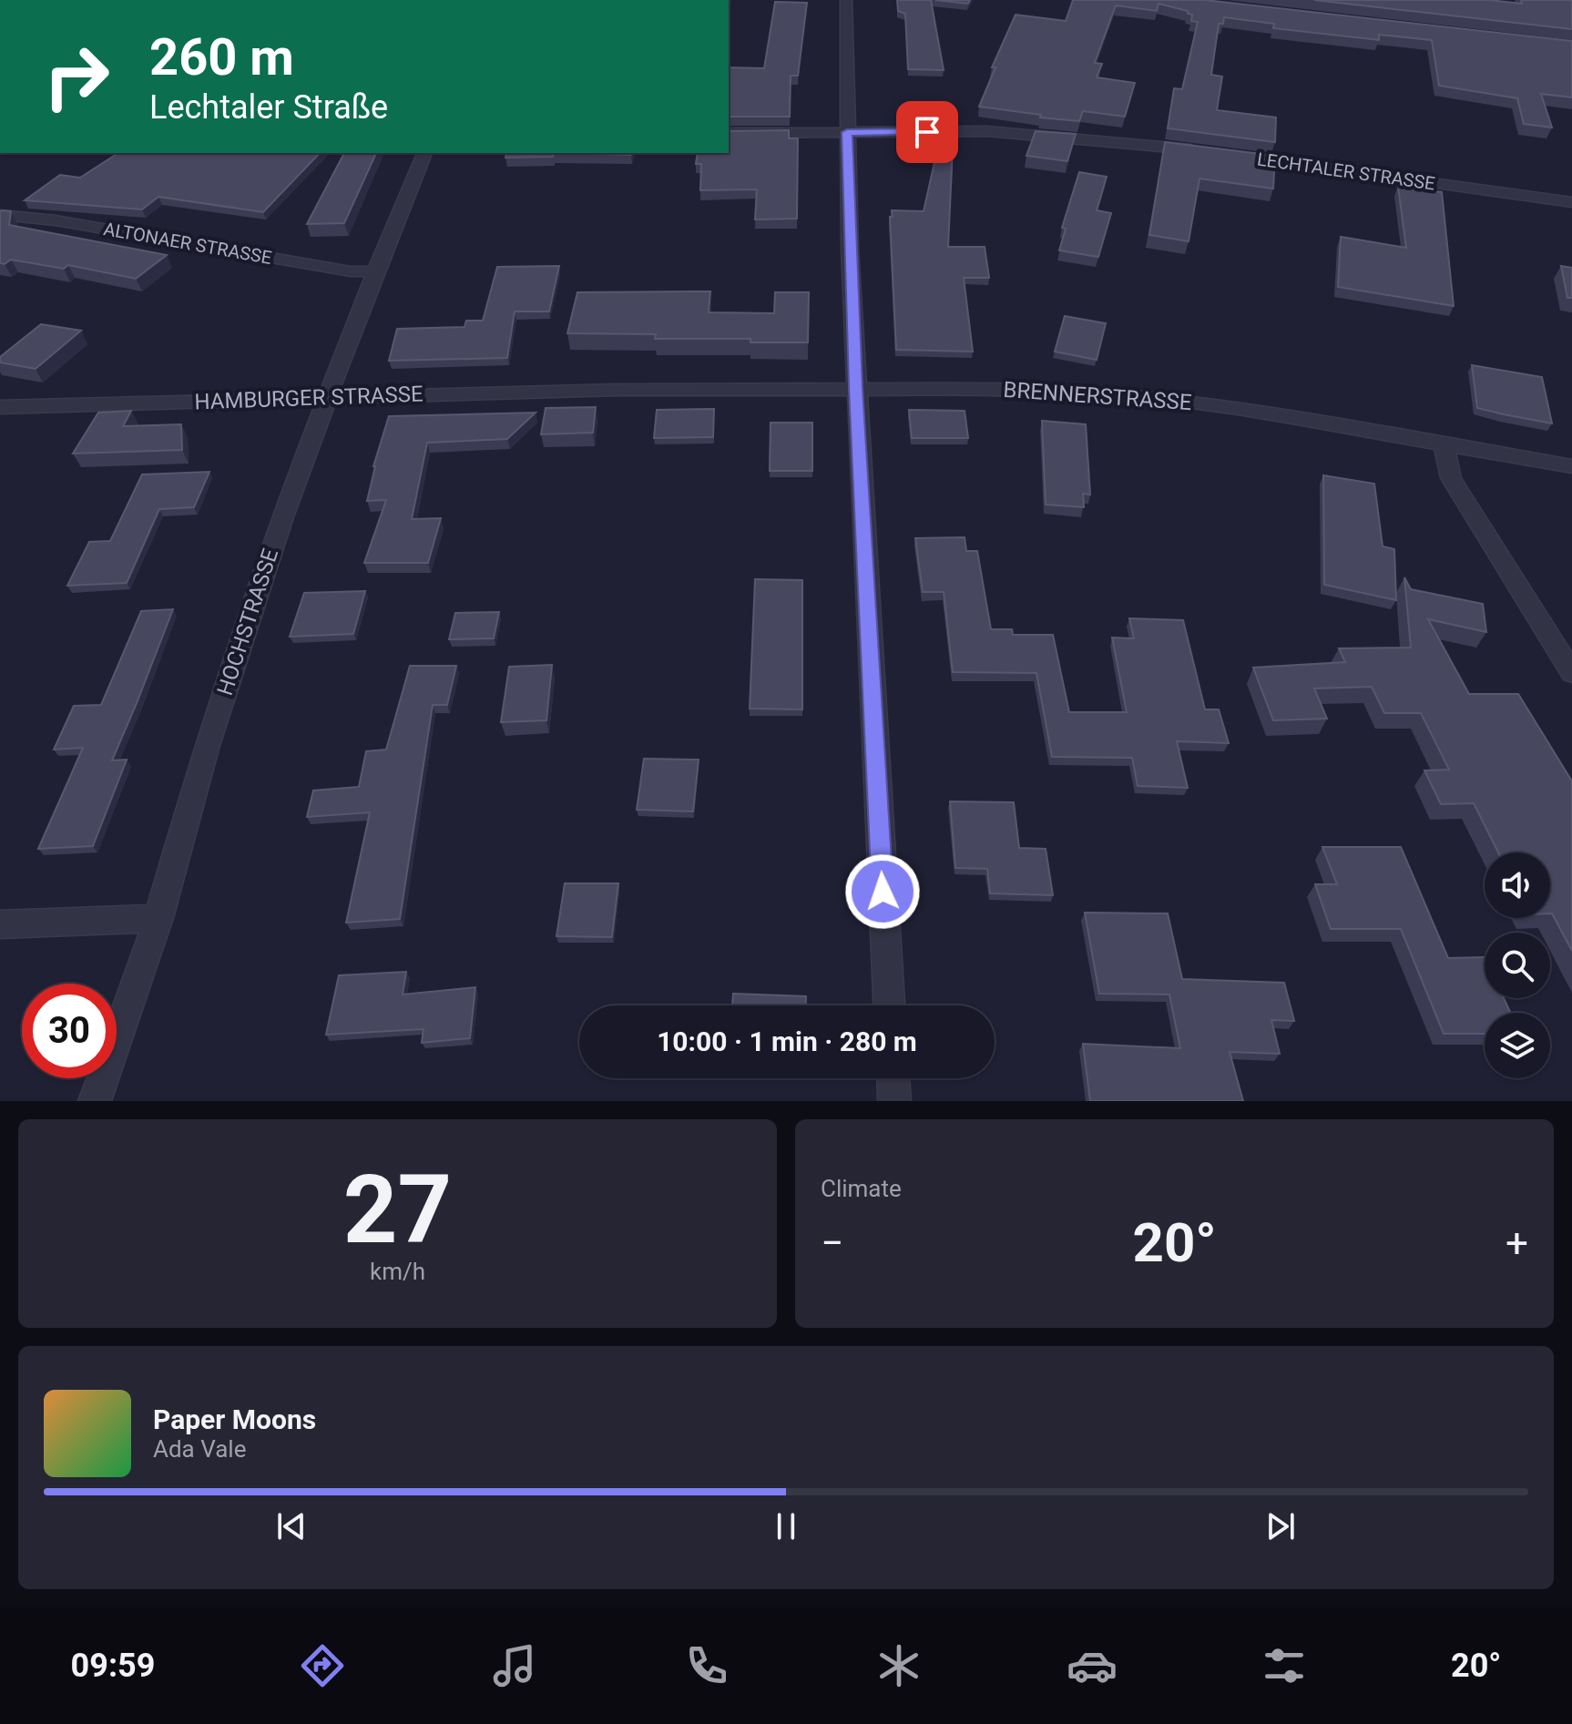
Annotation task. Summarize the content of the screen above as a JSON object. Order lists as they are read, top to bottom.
{
  "streets": {
    "street": [
      "LECHTALER STRASSE",
      "ALTONAER STRASSE",
      "BRENNERSTRASSE",
      "HAMBURGER STRASSE",
      "HOCHSTRASSE"
    ]
  },
  "crossings": [
    ["ALTONAER STRASSE", "HOCHSTRASSE"],
    ["BRENNERSTRASSE", "HAMBURGER STRASSE"],
    ["HAMBURGER STRASSE", "HOCHSTRASSE"]
  ],
  "page": {
    "turn": ["260 m", "Lechtaler Straße"],
    "limit": "30",
    "trip": "10:00 · 1 min · 280 m",
    "tile": [
      ["27", "km/h"],
      "Climate"
    ],
    "heat": ["−", "20°", "+"],
    "song": ["Paper Moons", "Ada Vale"],
    "tabs": ["09:59", "20°"]
  }
}
